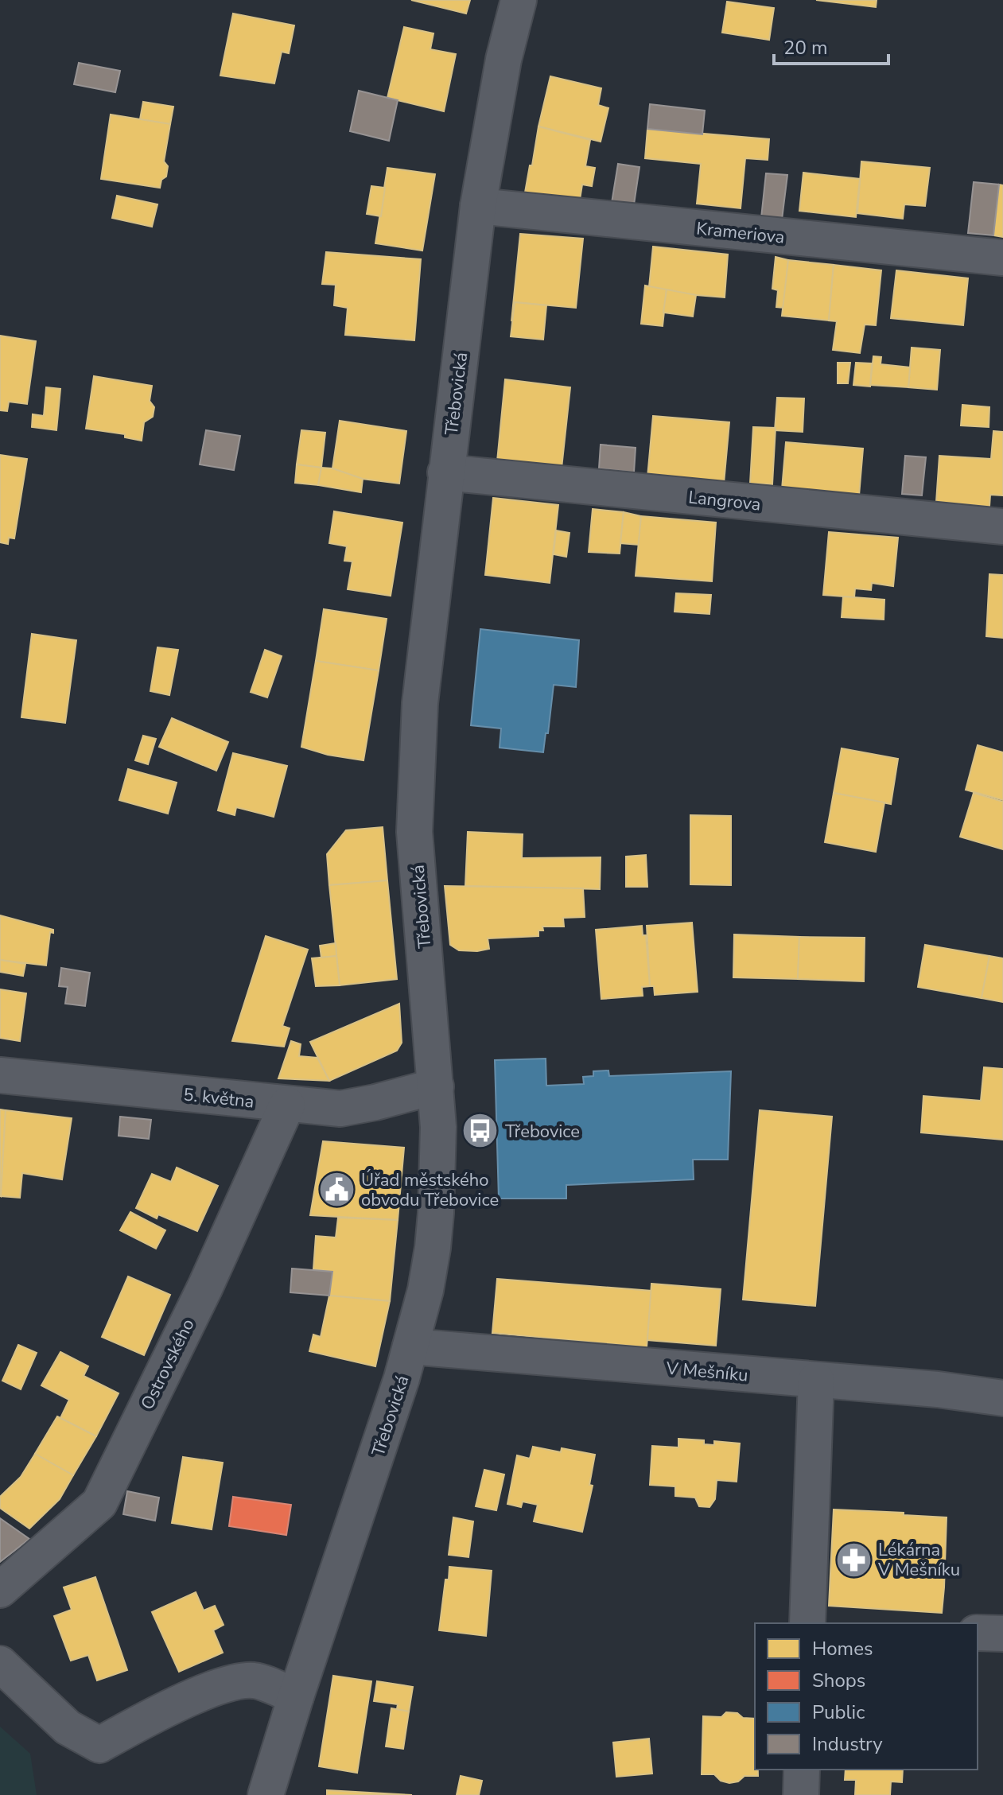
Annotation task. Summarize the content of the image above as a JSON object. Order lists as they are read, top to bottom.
{
  "streets": {
    "street": [
      "Krameriova",
      "Třebovická",
      "Langrova",
      "5. května",
      "Ostrovského",
      "V Mešníku"
    ]
  },
  "crossings": [
    ["Krameriova", "Třebovická"],
    ["Třebovická", "Langrova"],
    ["Třebovická", "5. května"],
    ["Třebovická", "V Mešníku"],
    ["5. května", "Ostrovského"]
  ],
  "places": {
    "bus stop": ["Třebovice"],
    "public building": ["Úřad městského obvodu Třebovice"],
    "pharmacy": ["Lékárna V Mešníku"]
  },
  "legend": [
    "Homes",
    "Shops",
    "Public",
    "Industry"
  ],
  "scale_bar": "20 m"
}
